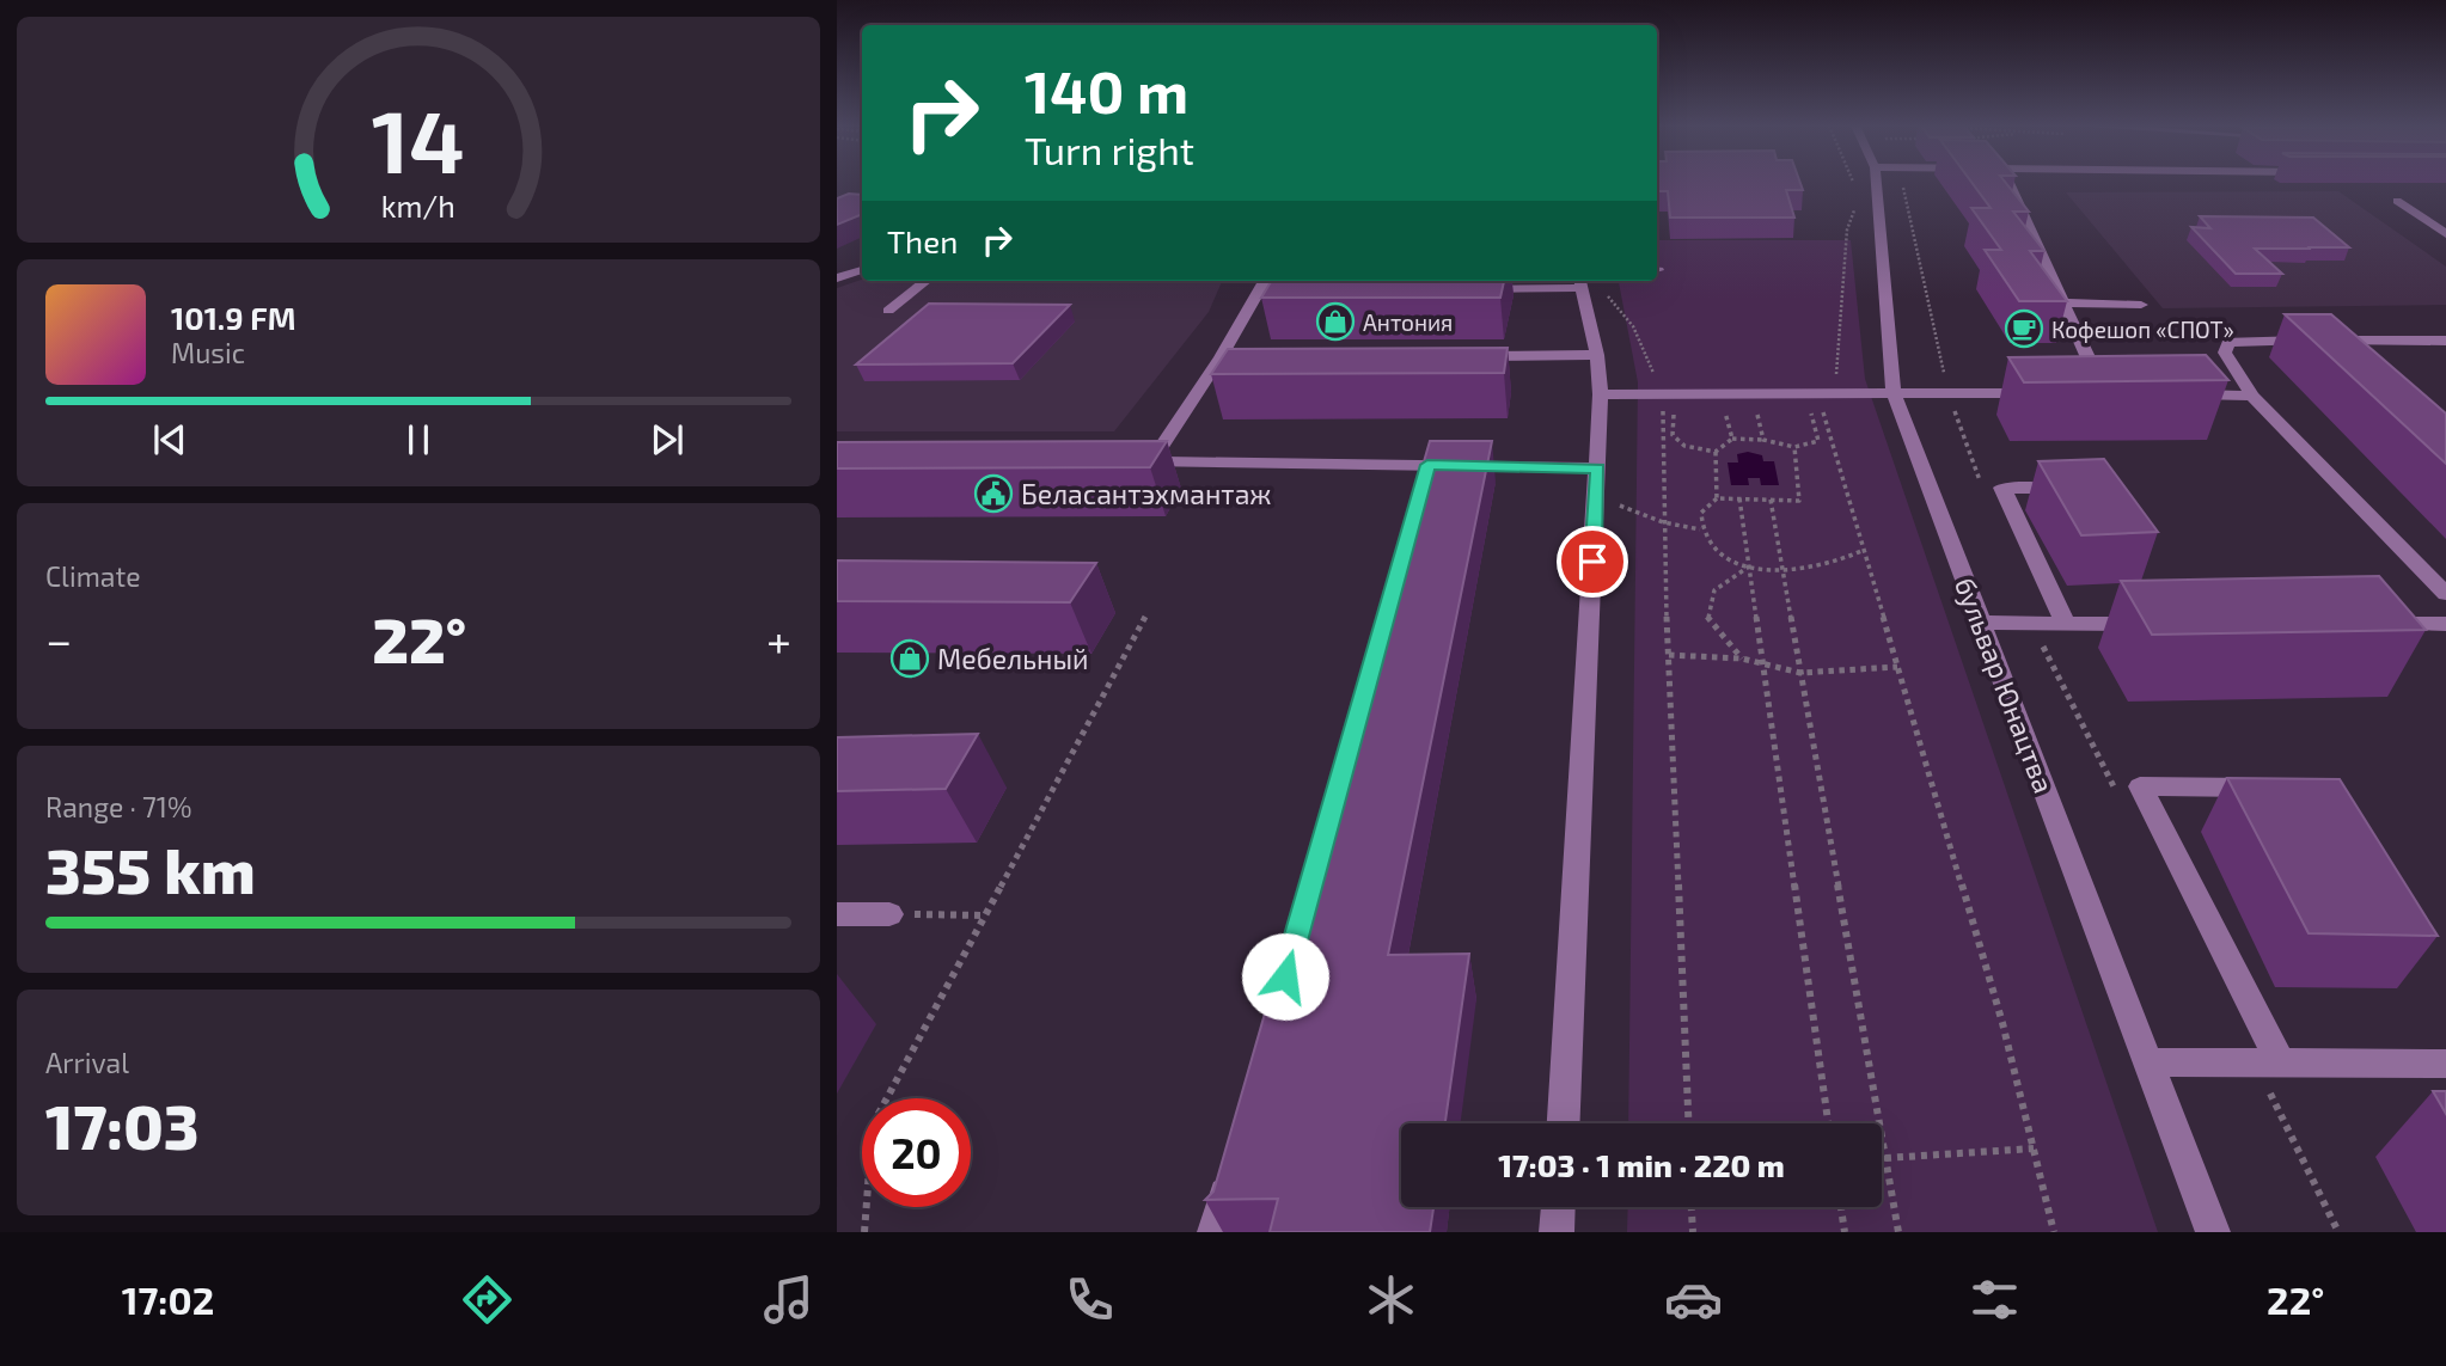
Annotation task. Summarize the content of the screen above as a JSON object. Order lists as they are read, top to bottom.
{
  "streets": {
    "street": ["бульвар Юнацтва"]
  },
  "places": {
    "shop": ["Антония", "Мебельный"],
    "cafe": ["Кофешоп «СПОТ»"],
    "public building": ["Беласантэхмантаж"]
  },
  "page": {
    "turn": ["140 m", "Turn right"],
    "then": "Then",
    "song": ["101.9 FM", "Music"],
    "tile": [
      "Climate",
      ["Range · 71%", "355 km"],
      ["Arrival", "17:03"]
    ],
    "heat": ["−", "22°", "+"],
    "limit": "20",
    "trip": "17:03 · 1 min · 220 m",
    "tabs": ["17:02", "22°"],
    "gauge": ["14", "km/h"]
  }
}
